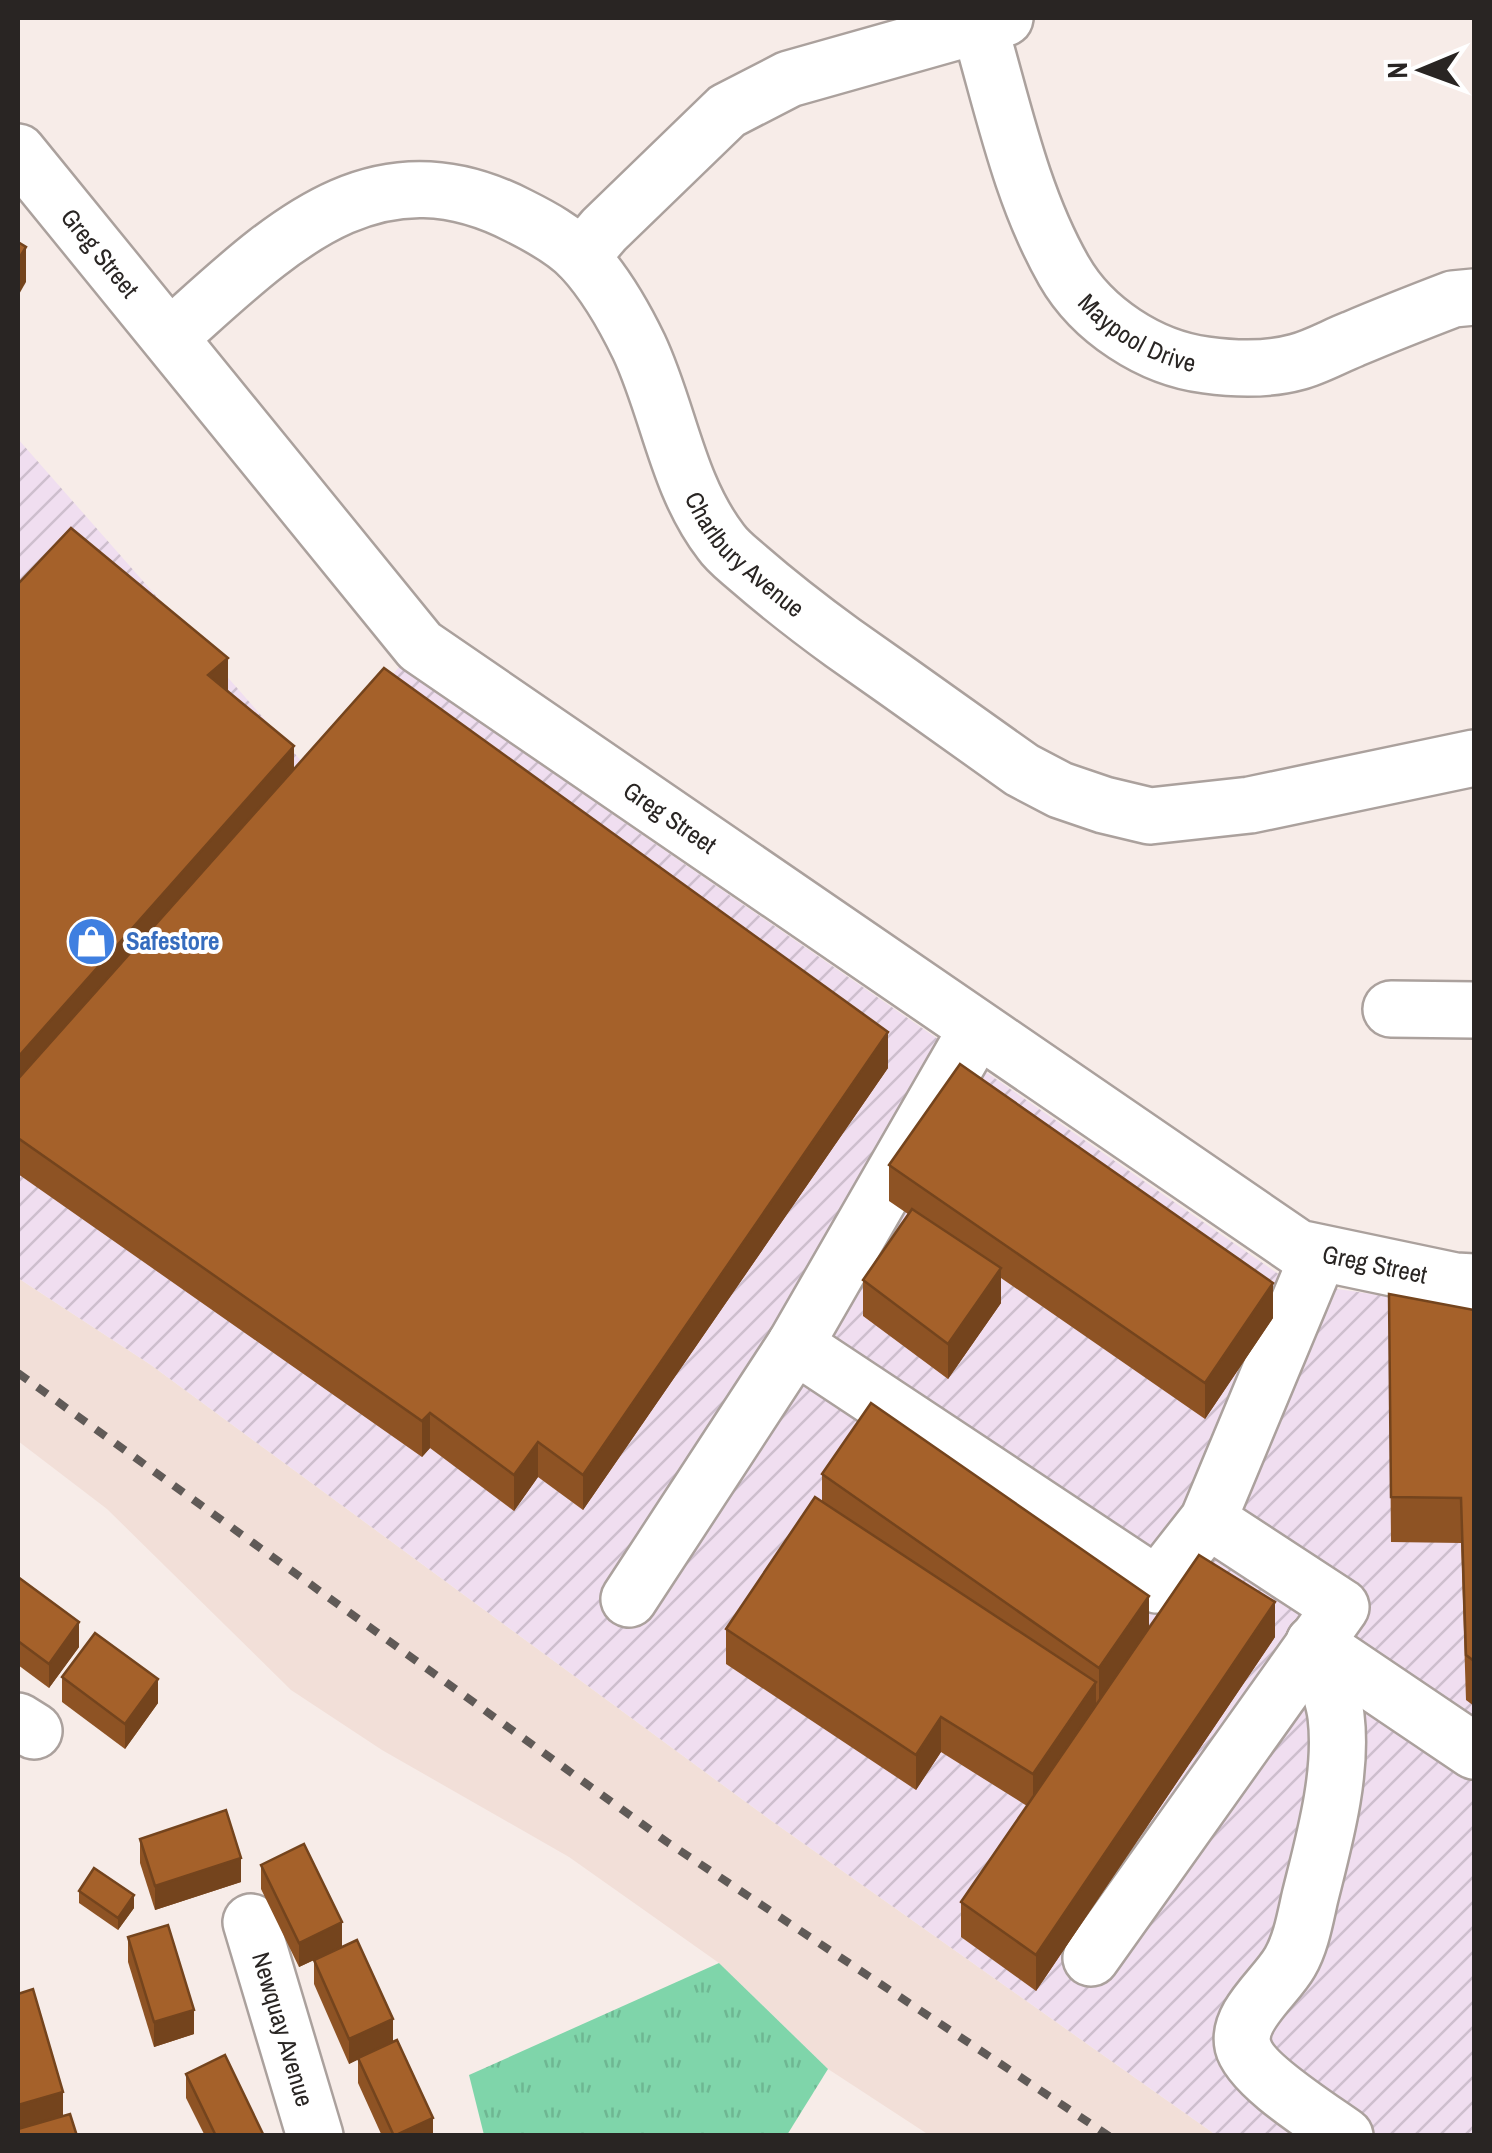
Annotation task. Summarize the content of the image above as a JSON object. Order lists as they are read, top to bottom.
{
  "streets": {
    "street": [
      "Greg Street",
      "Maypool Drive",
      "Charlbury Avenue",
      "Newquay Avenue"
    ]
  },
  "crossings": [
    ["Greg Street", "Charlbury Avenue"],
    ["Maypool Drive", "Charlbury Avenue"]
  ],
  "places": {
    "shop": ["Safestore"]
  },
  "north": "left"
}
